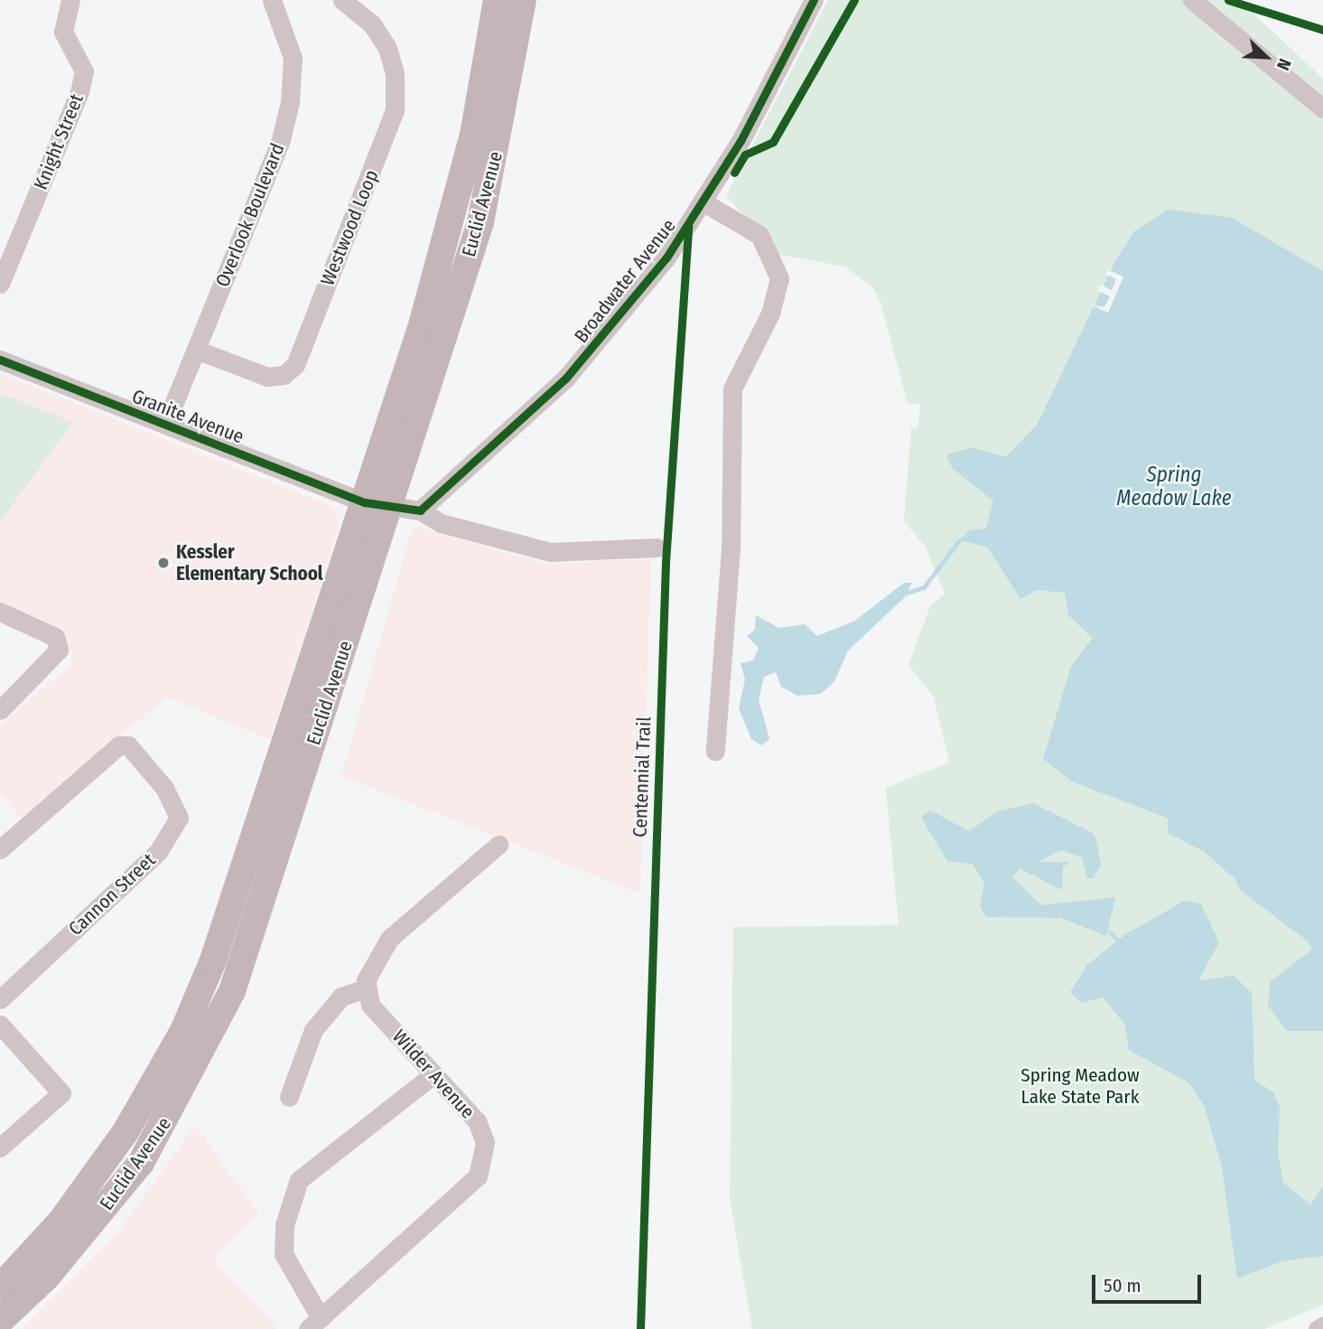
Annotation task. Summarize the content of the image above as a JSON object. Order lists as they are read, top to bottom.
{
  "streets": {
    "highway": ["Euclid Avenue"],
    "street": [
      "Knight Street",
      "Overlook Boulevard",
      "Westwood Loop",
      "Broadwater Avenue",
      "Granite Avenue",
      "Cannon Street",
      "Wilder Avenue"
    ],
    "cycle path": ["Centennial Trail"]
  },
  "crossings": [
    ["Euclid Avenue", "Granite Avenue"],
    ["Overlook Boulevard", "Westwood Loop"],
    ["Overlook Boulevard", "Granite Avenue"]
  ],
  "water": ["Spring Meadow Lake"],
  "parks": ["Spring Meadow Lake State Park"],
  "places": ["Kessler Elementary School"],
  "scale_bar": "50 m",
  "north": "bottom right"
}
